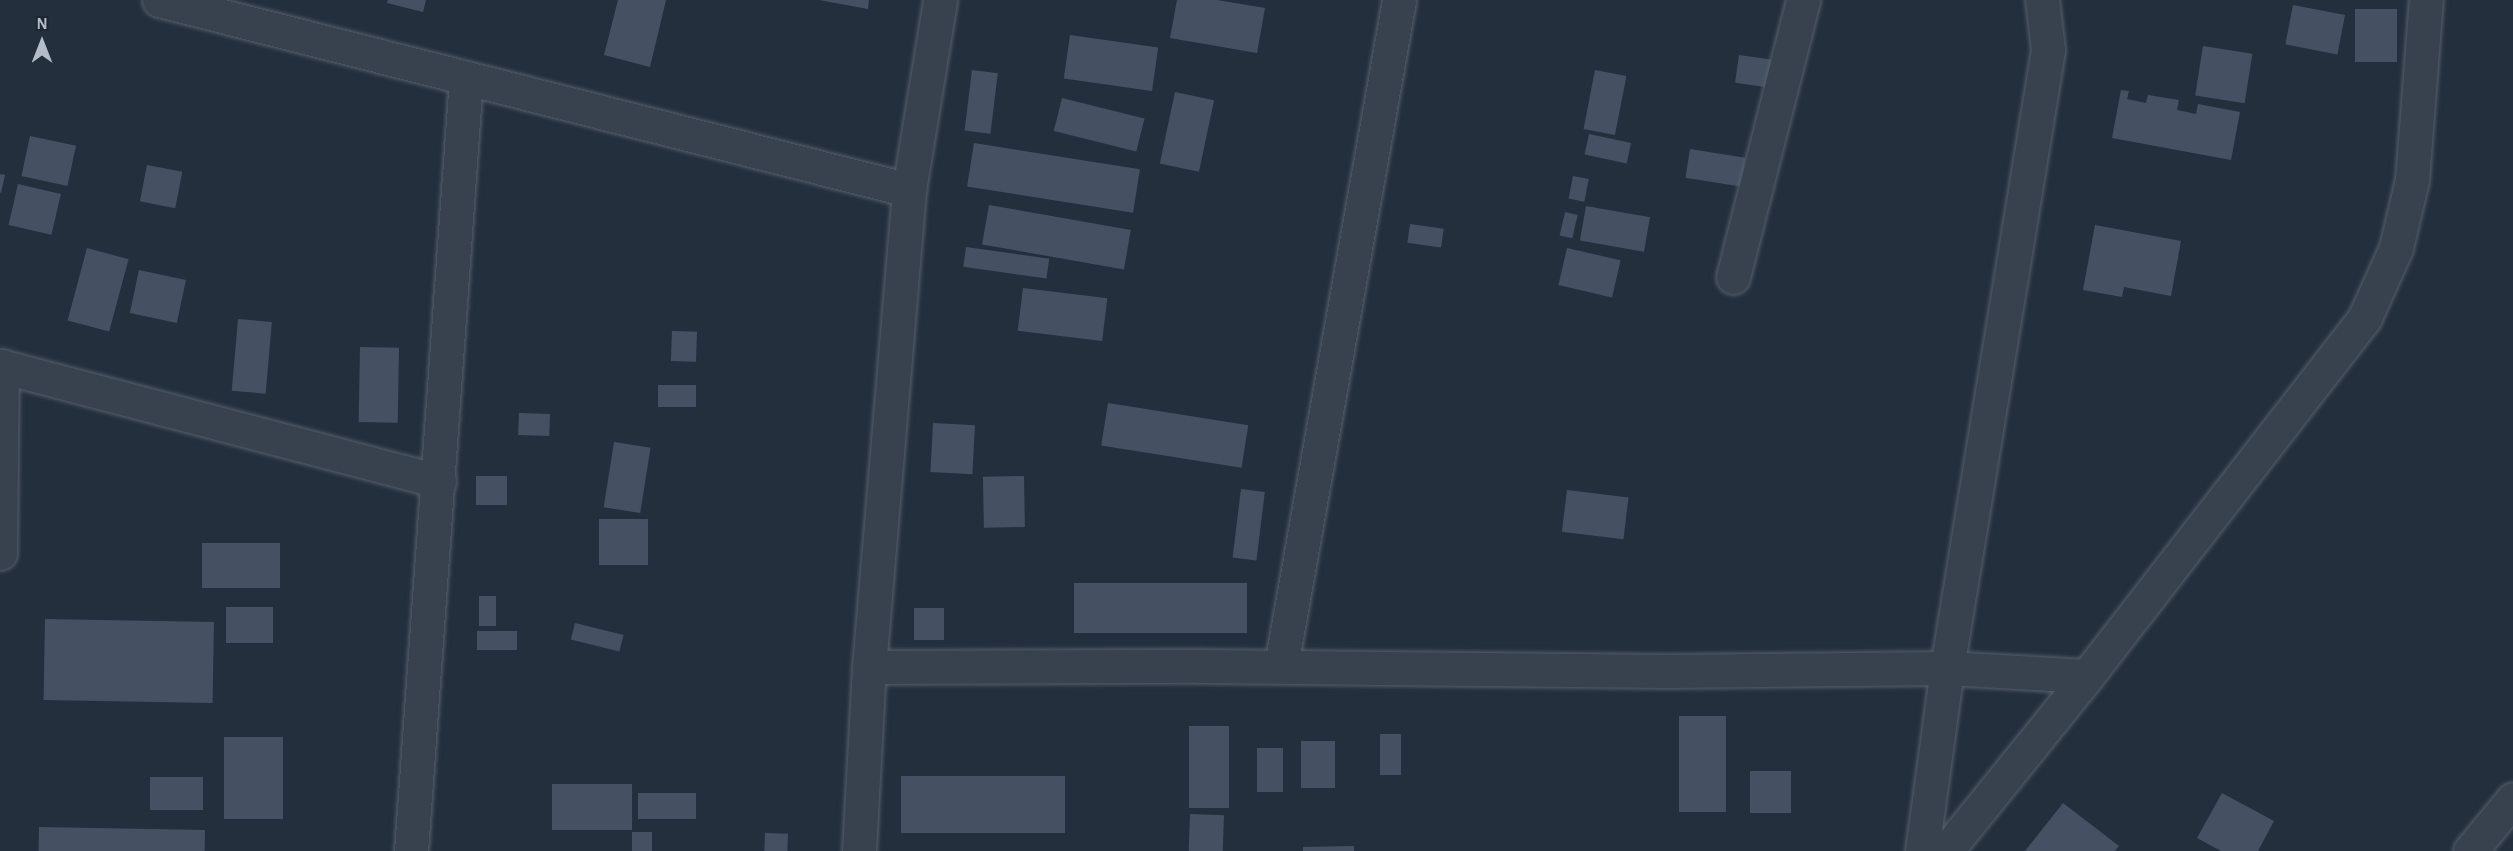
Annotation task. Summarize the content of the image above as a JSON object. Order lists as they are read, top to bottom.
{
  "north": "top"
}
